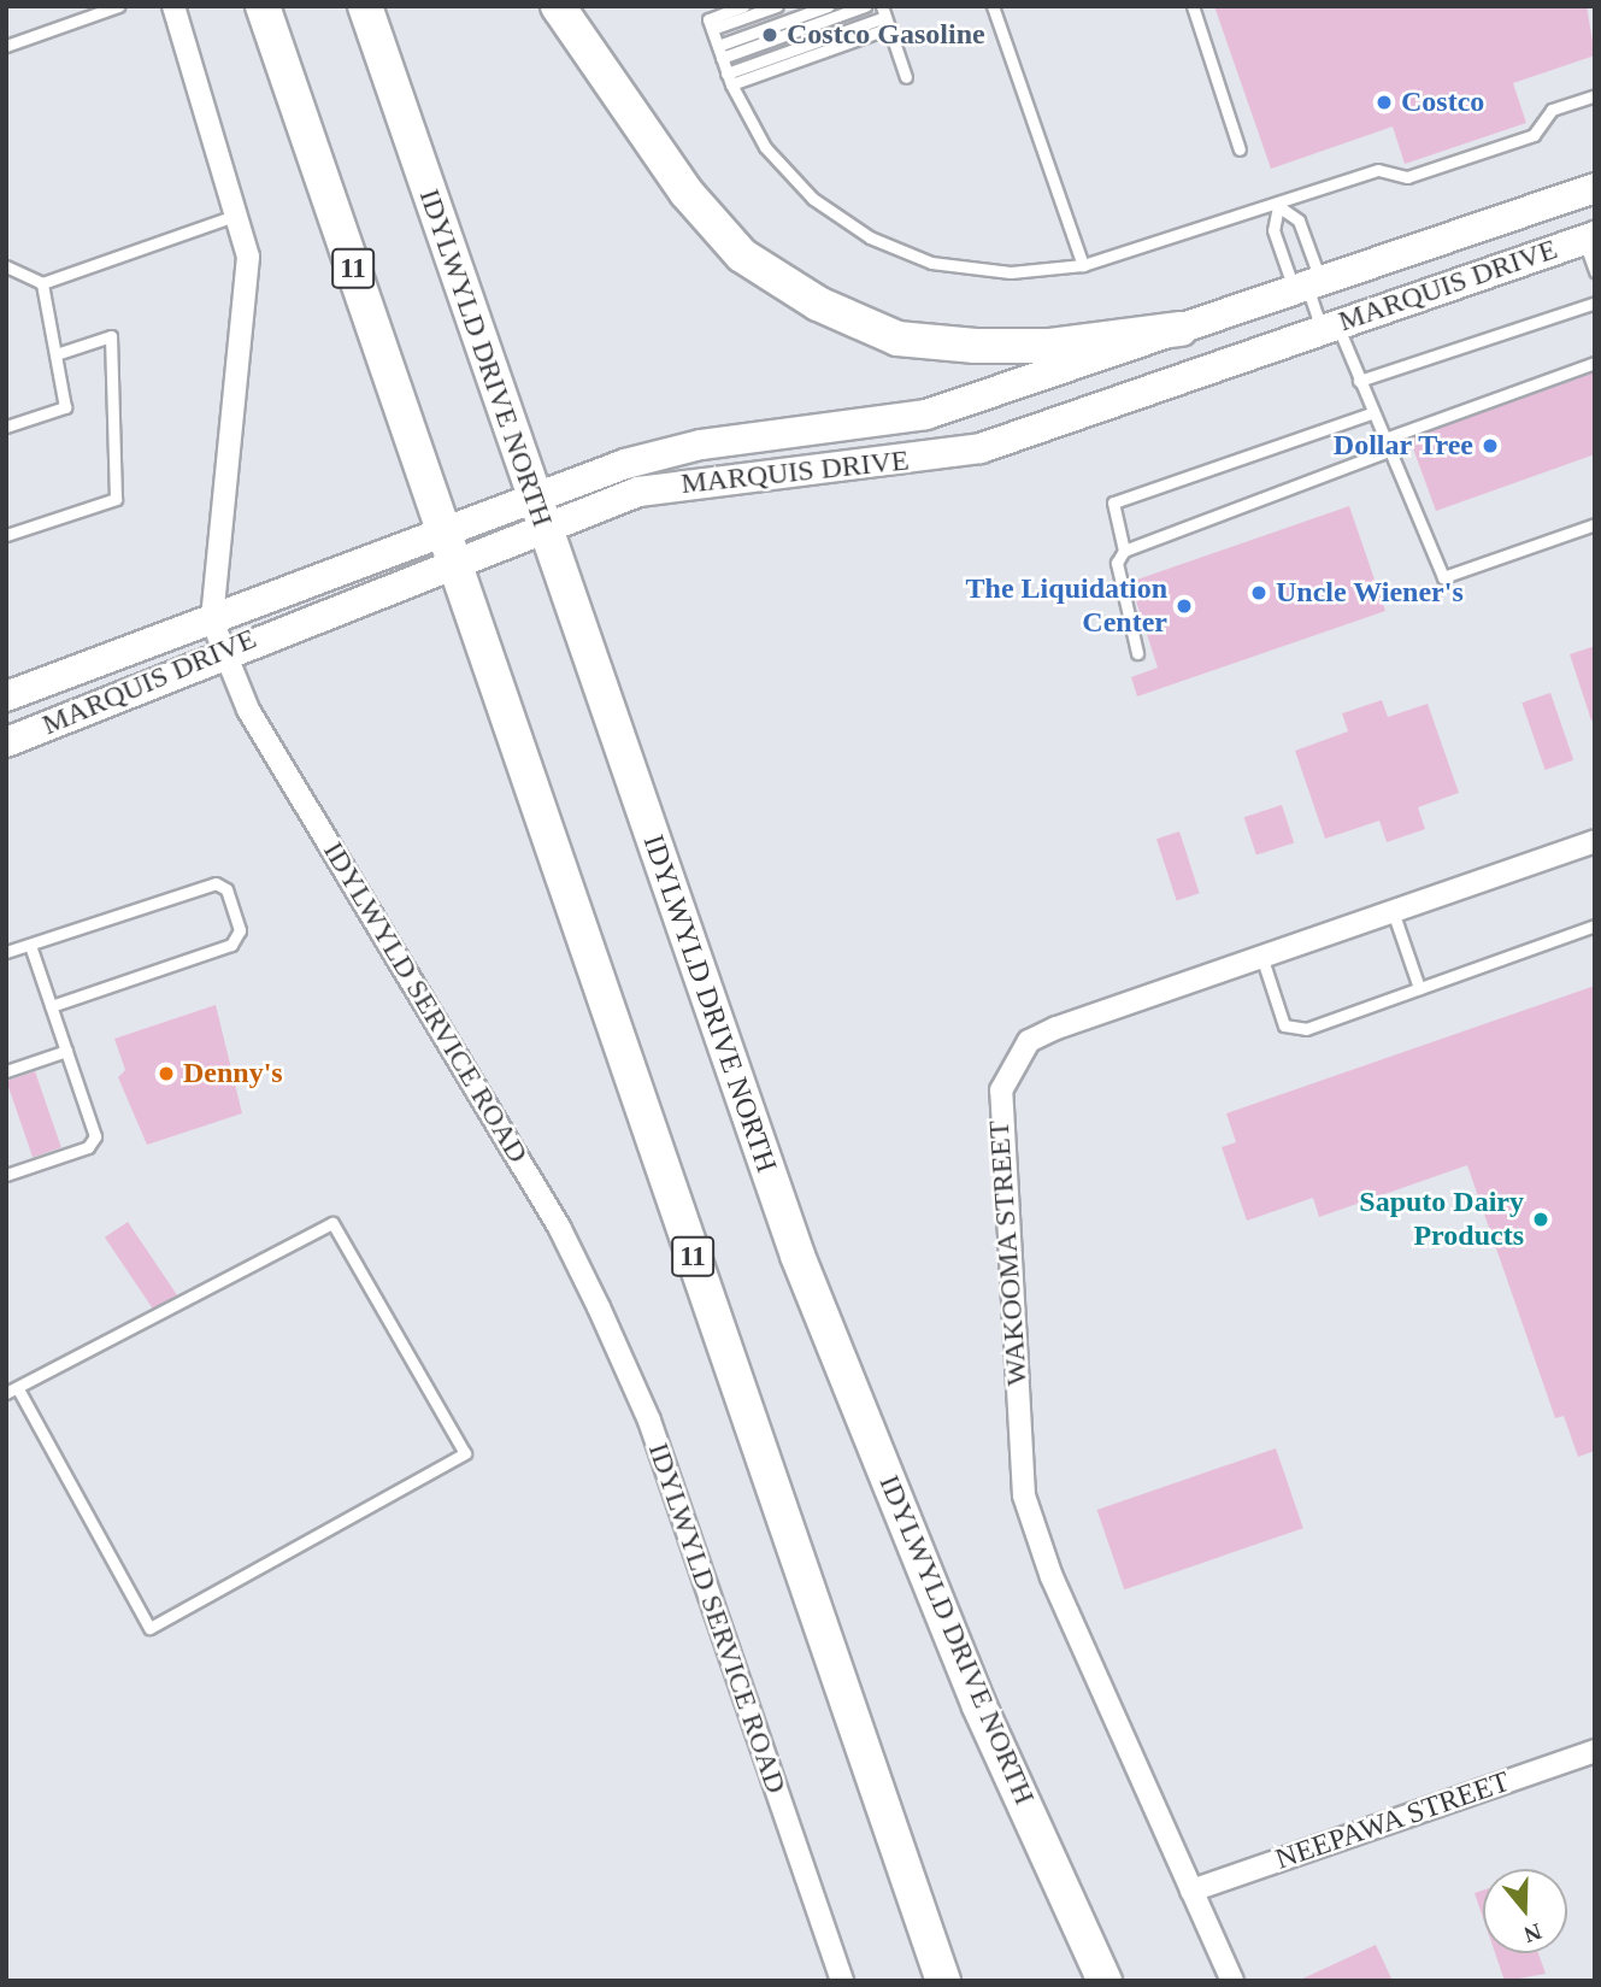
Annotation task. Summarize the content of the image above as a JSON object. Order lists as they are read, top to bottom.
{
  "streets": {
    "highway": ["11", "IDYLWYLD DRIVE NORTH"],
    "main road": ["MARQUIS DRIVE"],
    "street": ["IDYLWYLD SERVICE ROAD", "WAKOOMA STREET", "NEEPAWA STREET"]
  },
  "crossings": [
    ["11", "MARQUIS DRIVE"],
    ["MARQUIS DRIVE", "IDYLWYLD DRIVE NORTH"],
    ["MARQUIS DRIVE", "IDYLWYLD SERVICE ROAD"],
    ["WAKOOMA STREET", "NEEPAWA STREET"]
  ],
  "places": [
    "Costco Gasoline",
    "Costco",
    "Dollar Tree",
    "Uncle Wiener's",
    "The Liquidation Center",
    "Denny's",
    "Saputo Dairy Products"
  ],
  "north": "bottom"
}
